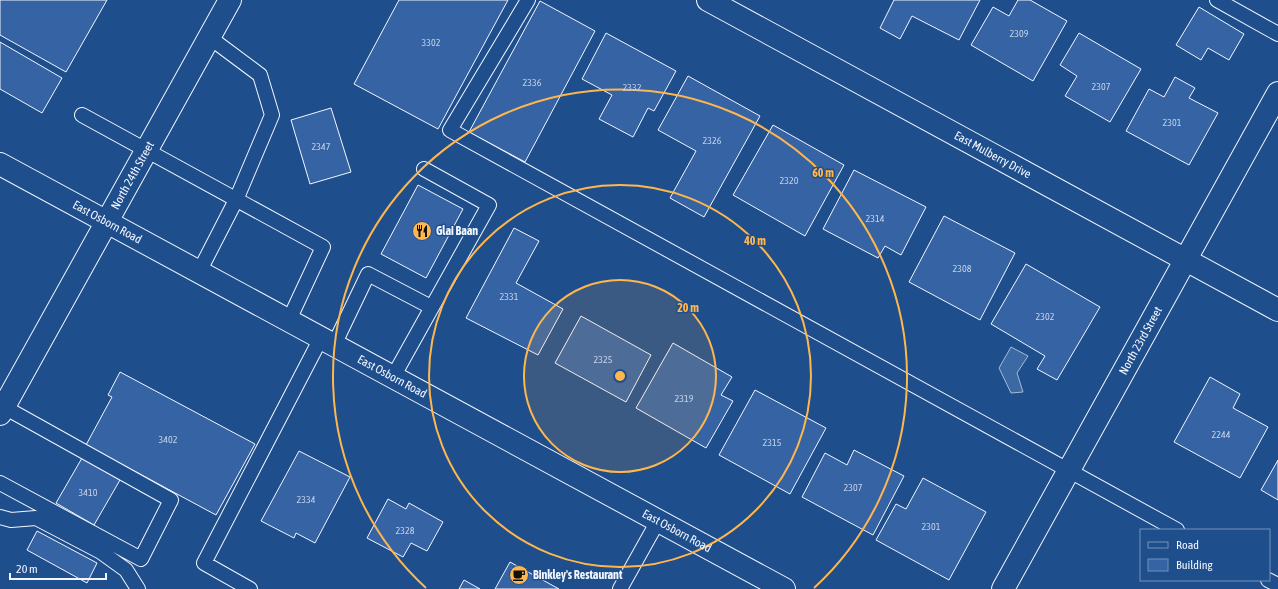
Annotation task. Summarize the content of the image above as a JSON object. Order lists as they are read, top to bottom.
{
  "streets": {
    "main road": [
      "East Mulberry Drive",
      "North 24th Street",
      "East Osborn Road",
      "North 23rd Street"
    ]
  },
  "crossings": [
    ["East Mulberry Drive", "North 23rd Street"],
    ["North 24th Street", "East Osborn Road"]
  ],
  "places": {
    "restaurant": ["Glai Baan"],
    "cafe": ["Binkley's Restaurant"]
  },
  "house_numbers": [
    "2309",
    "3302",
    "2336",
    "2307",
    "2332",
    "2301",
    "2326",
    "2347",
    "2320",
    "2314",
    "2308",
    "2331",
    "2302",
    "2325",
    "2319",
    "2244",
    "3402",
    "2315",
    "2307",
    "3410",
    "2334",
    "2301",
    "2328"
  ],
  "legend": ["Road", "Building"],
  "scale_bar": "20 m",
  "rings": ["60 m", "40 m", "20 m"]
}
